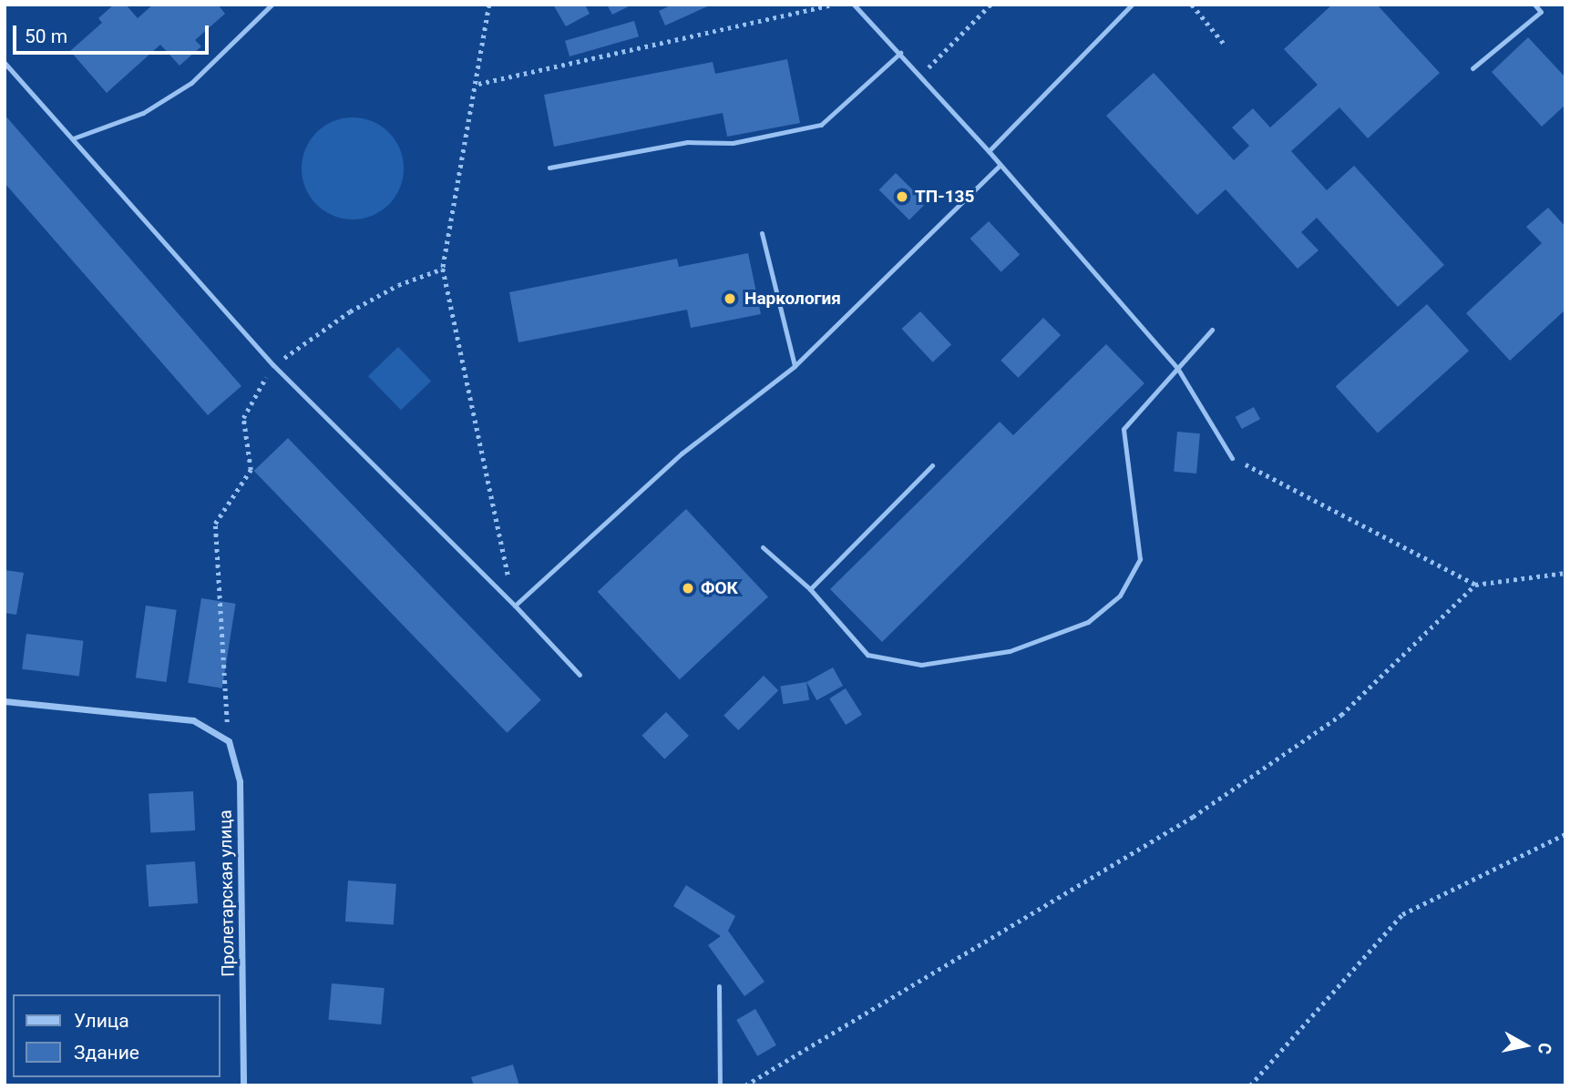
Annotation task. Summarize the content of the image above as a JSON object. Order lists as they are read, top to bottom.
{
  "streets": {
    "street": ["Пролетарская улица"]
  },
  "places": ["ТП-135", "Наркология", "ФОК"],
  "legend": ["Улица", "Здание"],
  "scale_bar": "50 m",
  "north": "right"
}
